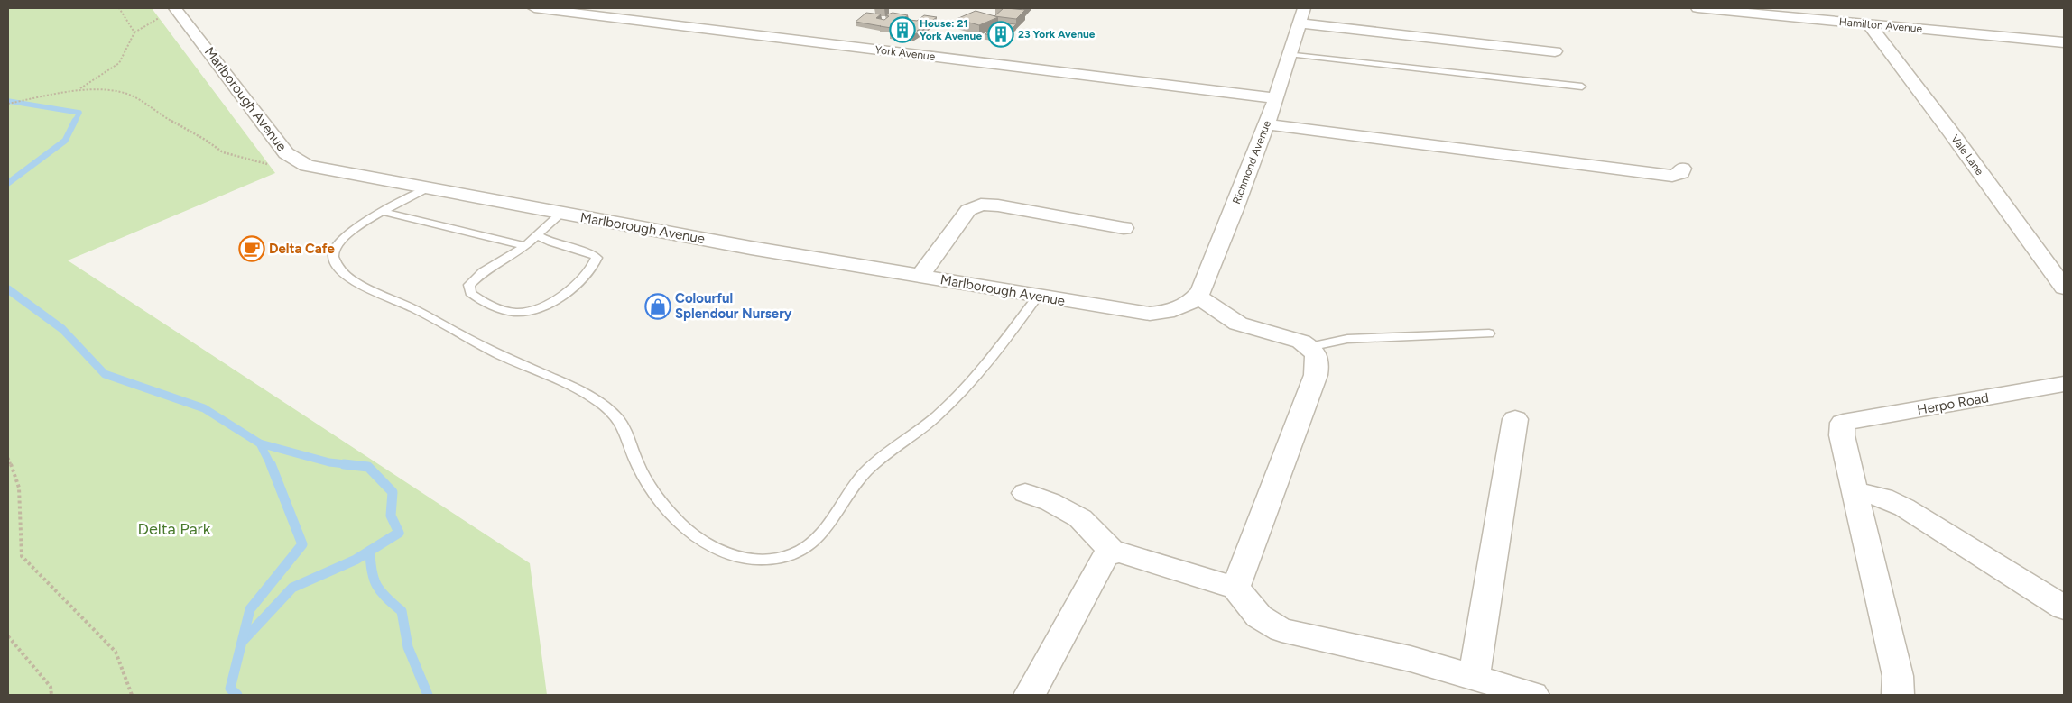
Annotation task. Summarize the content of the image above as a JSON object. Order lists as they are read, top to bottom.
{
  "streets": {
    "street": [
      "Hamilton Avenue",
      "York Avenue",
      "Marlborough Avenue",
      "Vale Lane",
      "Richmond Avenue",
      "Herpo Road"
    ]
  },
  "crossings": [
    ["Hamilton Avenue", "Vale Lane"],
    ["York Avenue", "Richmond Avenue"],
    ["Marlborough Avenue", "Richmond Avenue"]
  ],
  "parks": ["Delta Park"],
  "places": {
    "building": ["House: 21 York Avenue", "23 York Avenue"],
    "cafe": ["Delta Cafe"],
    "shop": ["Colourful Splendour Nursery"]
  }
}
